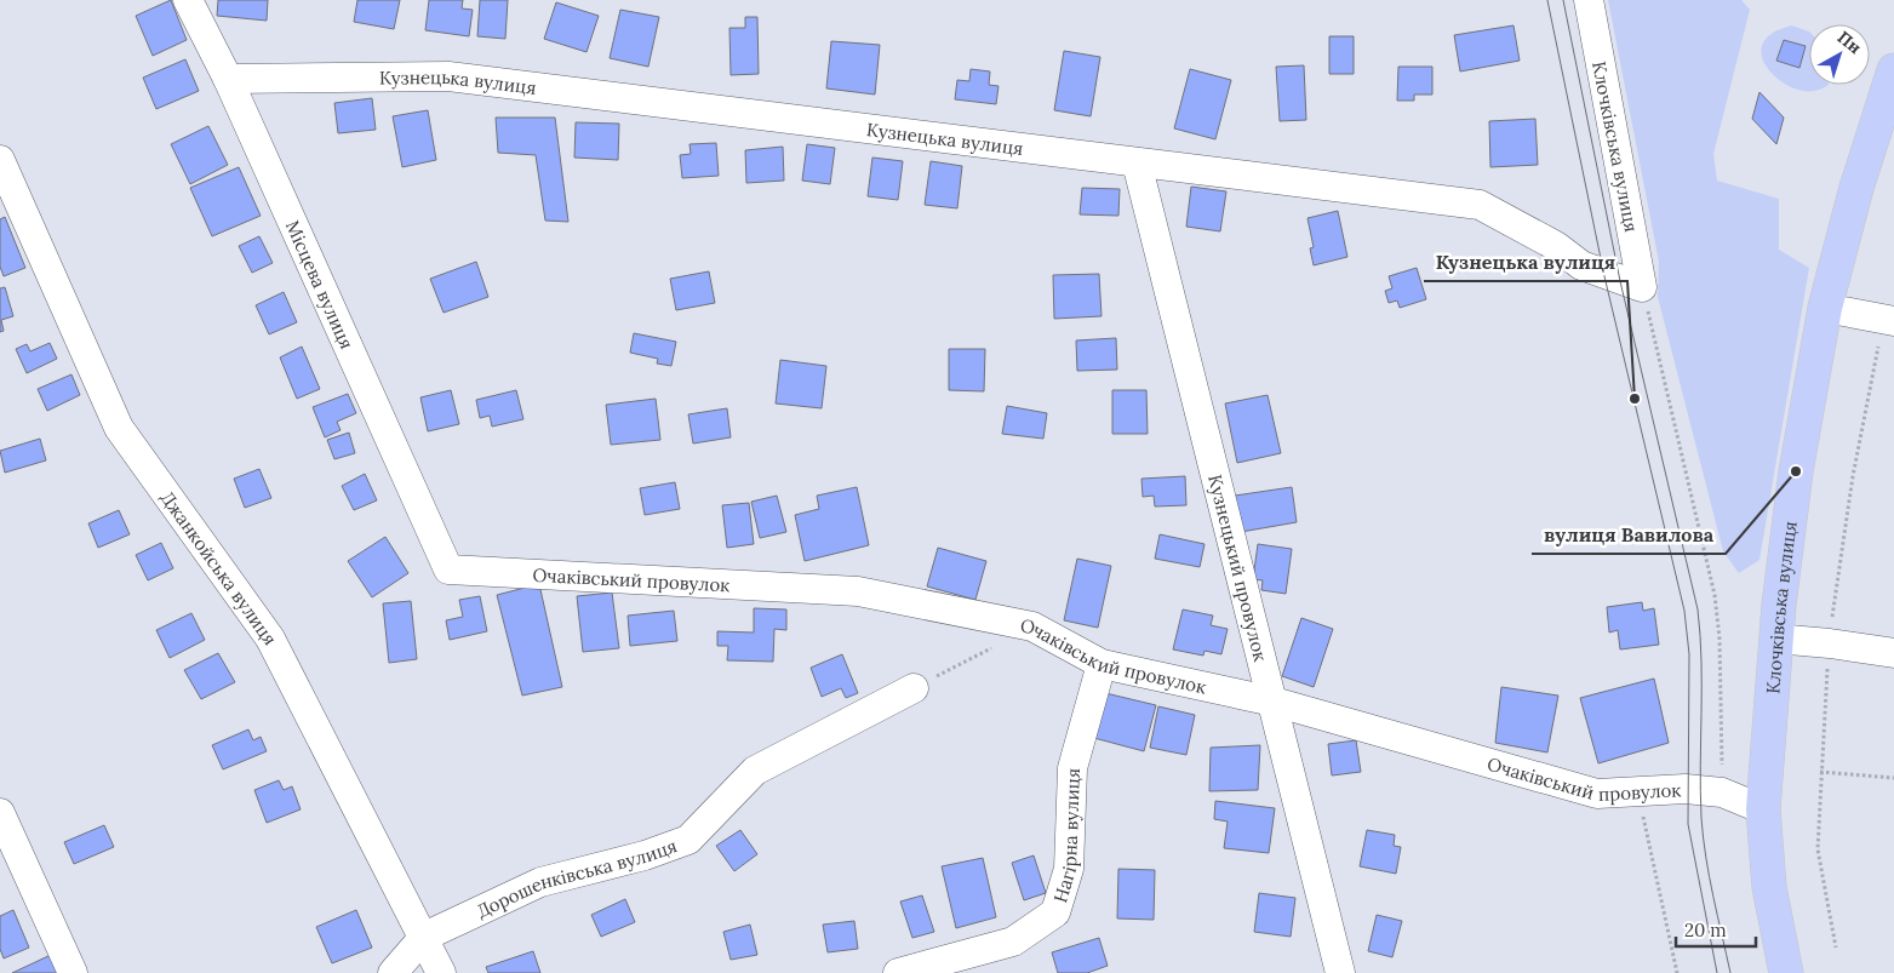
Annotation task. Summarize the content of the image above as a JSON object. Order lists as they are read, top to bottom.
{
  "streets": {
    "main road": ["Клочківська вулиця"],
    "street": [
      "Кузнецька вулиця",
      "Місцева вулиця",
      "Джанкойська вулиця",
      "Кузнецький провулок",
      "Очаківський провулок",
      "Нагірна вулиця",
      "Дорошенківська вулиця"
    ]
  },
  "crossings": [
    ["Кузнецька вулиця", "Клочківська вулиця"],
    ["Кузнецька вулиця", "Місцева вулиця"],
    ["Кузнецька вулиця", "Кузнецький провулок"],
    ["Клочківська вулиця", "Очаківський провулок"],
    ["Місцева вулиця", "Очаківський провулок"],
    ["Джанкойська вулиця", "Дорошенківська вулиця"],
    ["Кузнецький провулок", "Очаківський провулок"],
    ["Очаківський провулок", "Нагірна вулиця"]
  ],
  "places": ["Кузнецька вулиця", "вулиця Вавилова"],
  "scale_bar": "20 m",
  "north": "top right"
}
